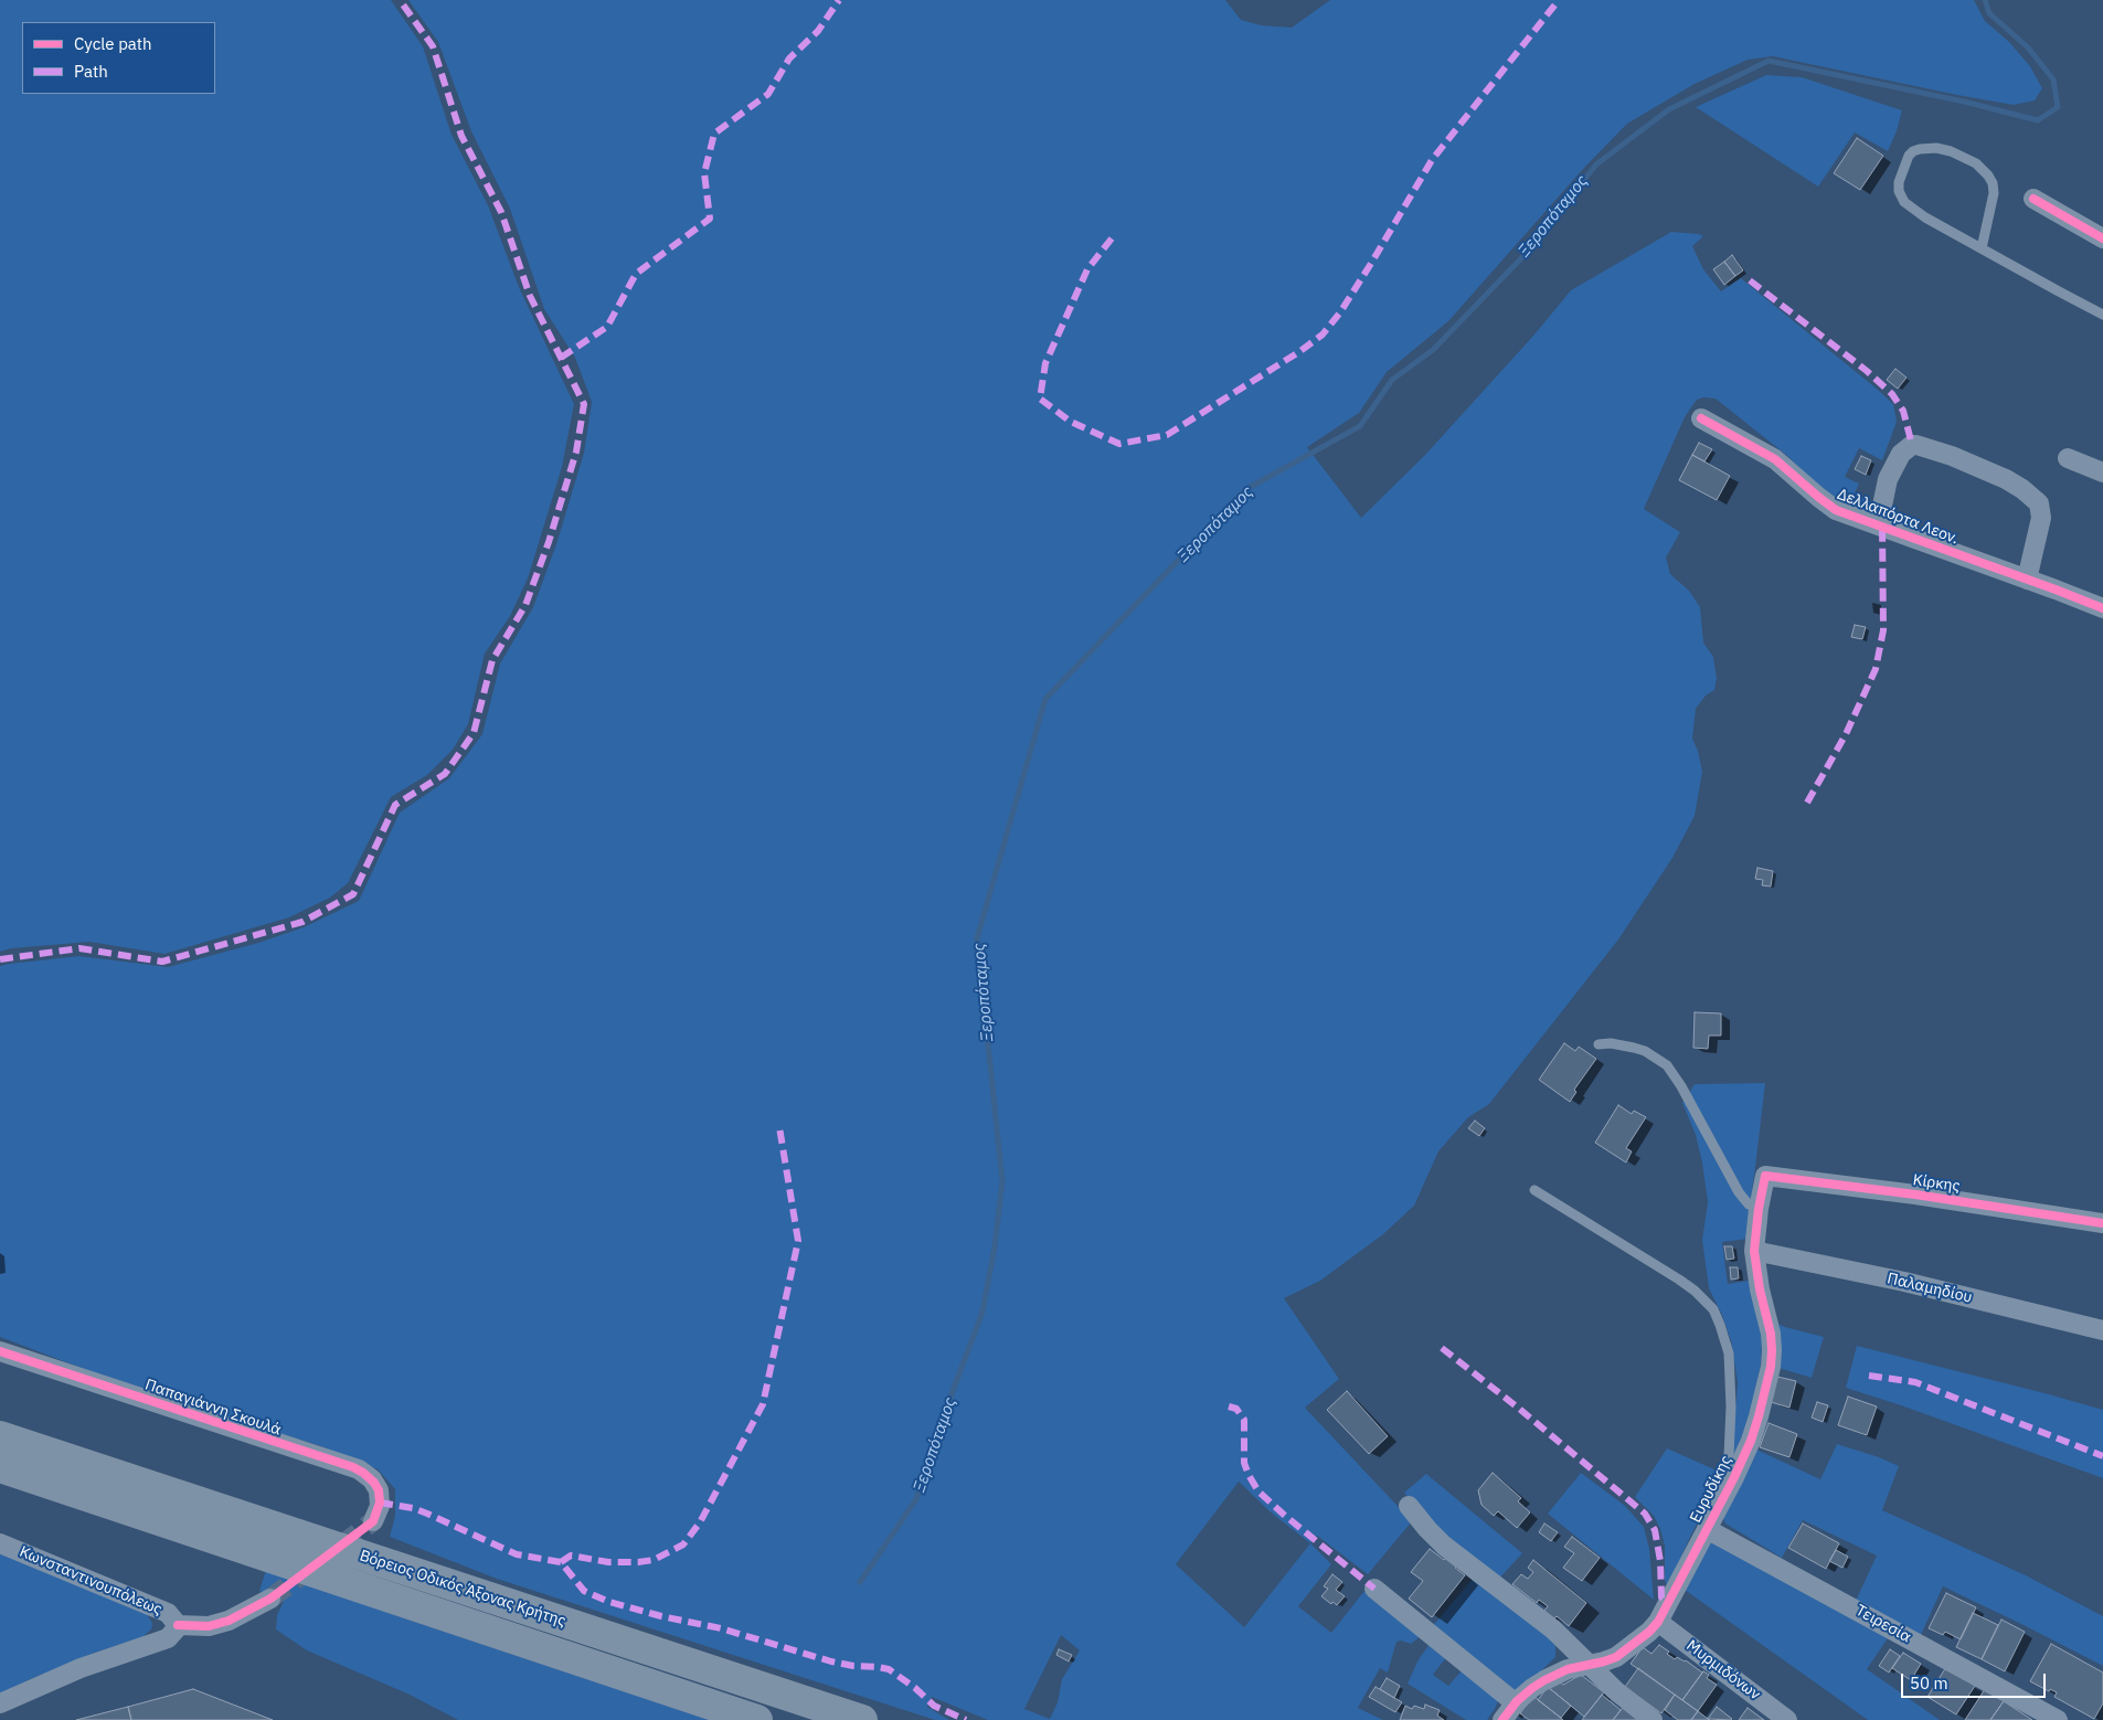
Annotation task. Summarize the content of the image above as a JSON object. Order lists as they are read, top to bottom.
{
  "streets": {
    "highway": ["Βόρειος Οδικός Άξονας Κρήτης"],
    "street": [
      "Δελλαπόρτα Λεον.",
      "Κίρκης",
      "Παλαμηδίου",
      "Παπαγιάννη Σκουλά",
      "Ευρυδίκης",
      "Κωνσταντινουπόλεως",
      "Τειρεσία",
      "Μυρμιδόνων"
    ]
  },
  "crossings": [
    ["Κίρκης", "Ευρυδίκης"],
    ["Παλαμηδίου", "Ευρυδίκης"],
    ["Ευρυδίκης", "Τειρεσία"],
    ["Ευρυδίκης", "Μυρμιδόνων"]
  ],
  "water": ["Ξεροπόταμος"],
  "legend": ["Cycle path", "Path"],
  "scale_bar": "50 m"
}
